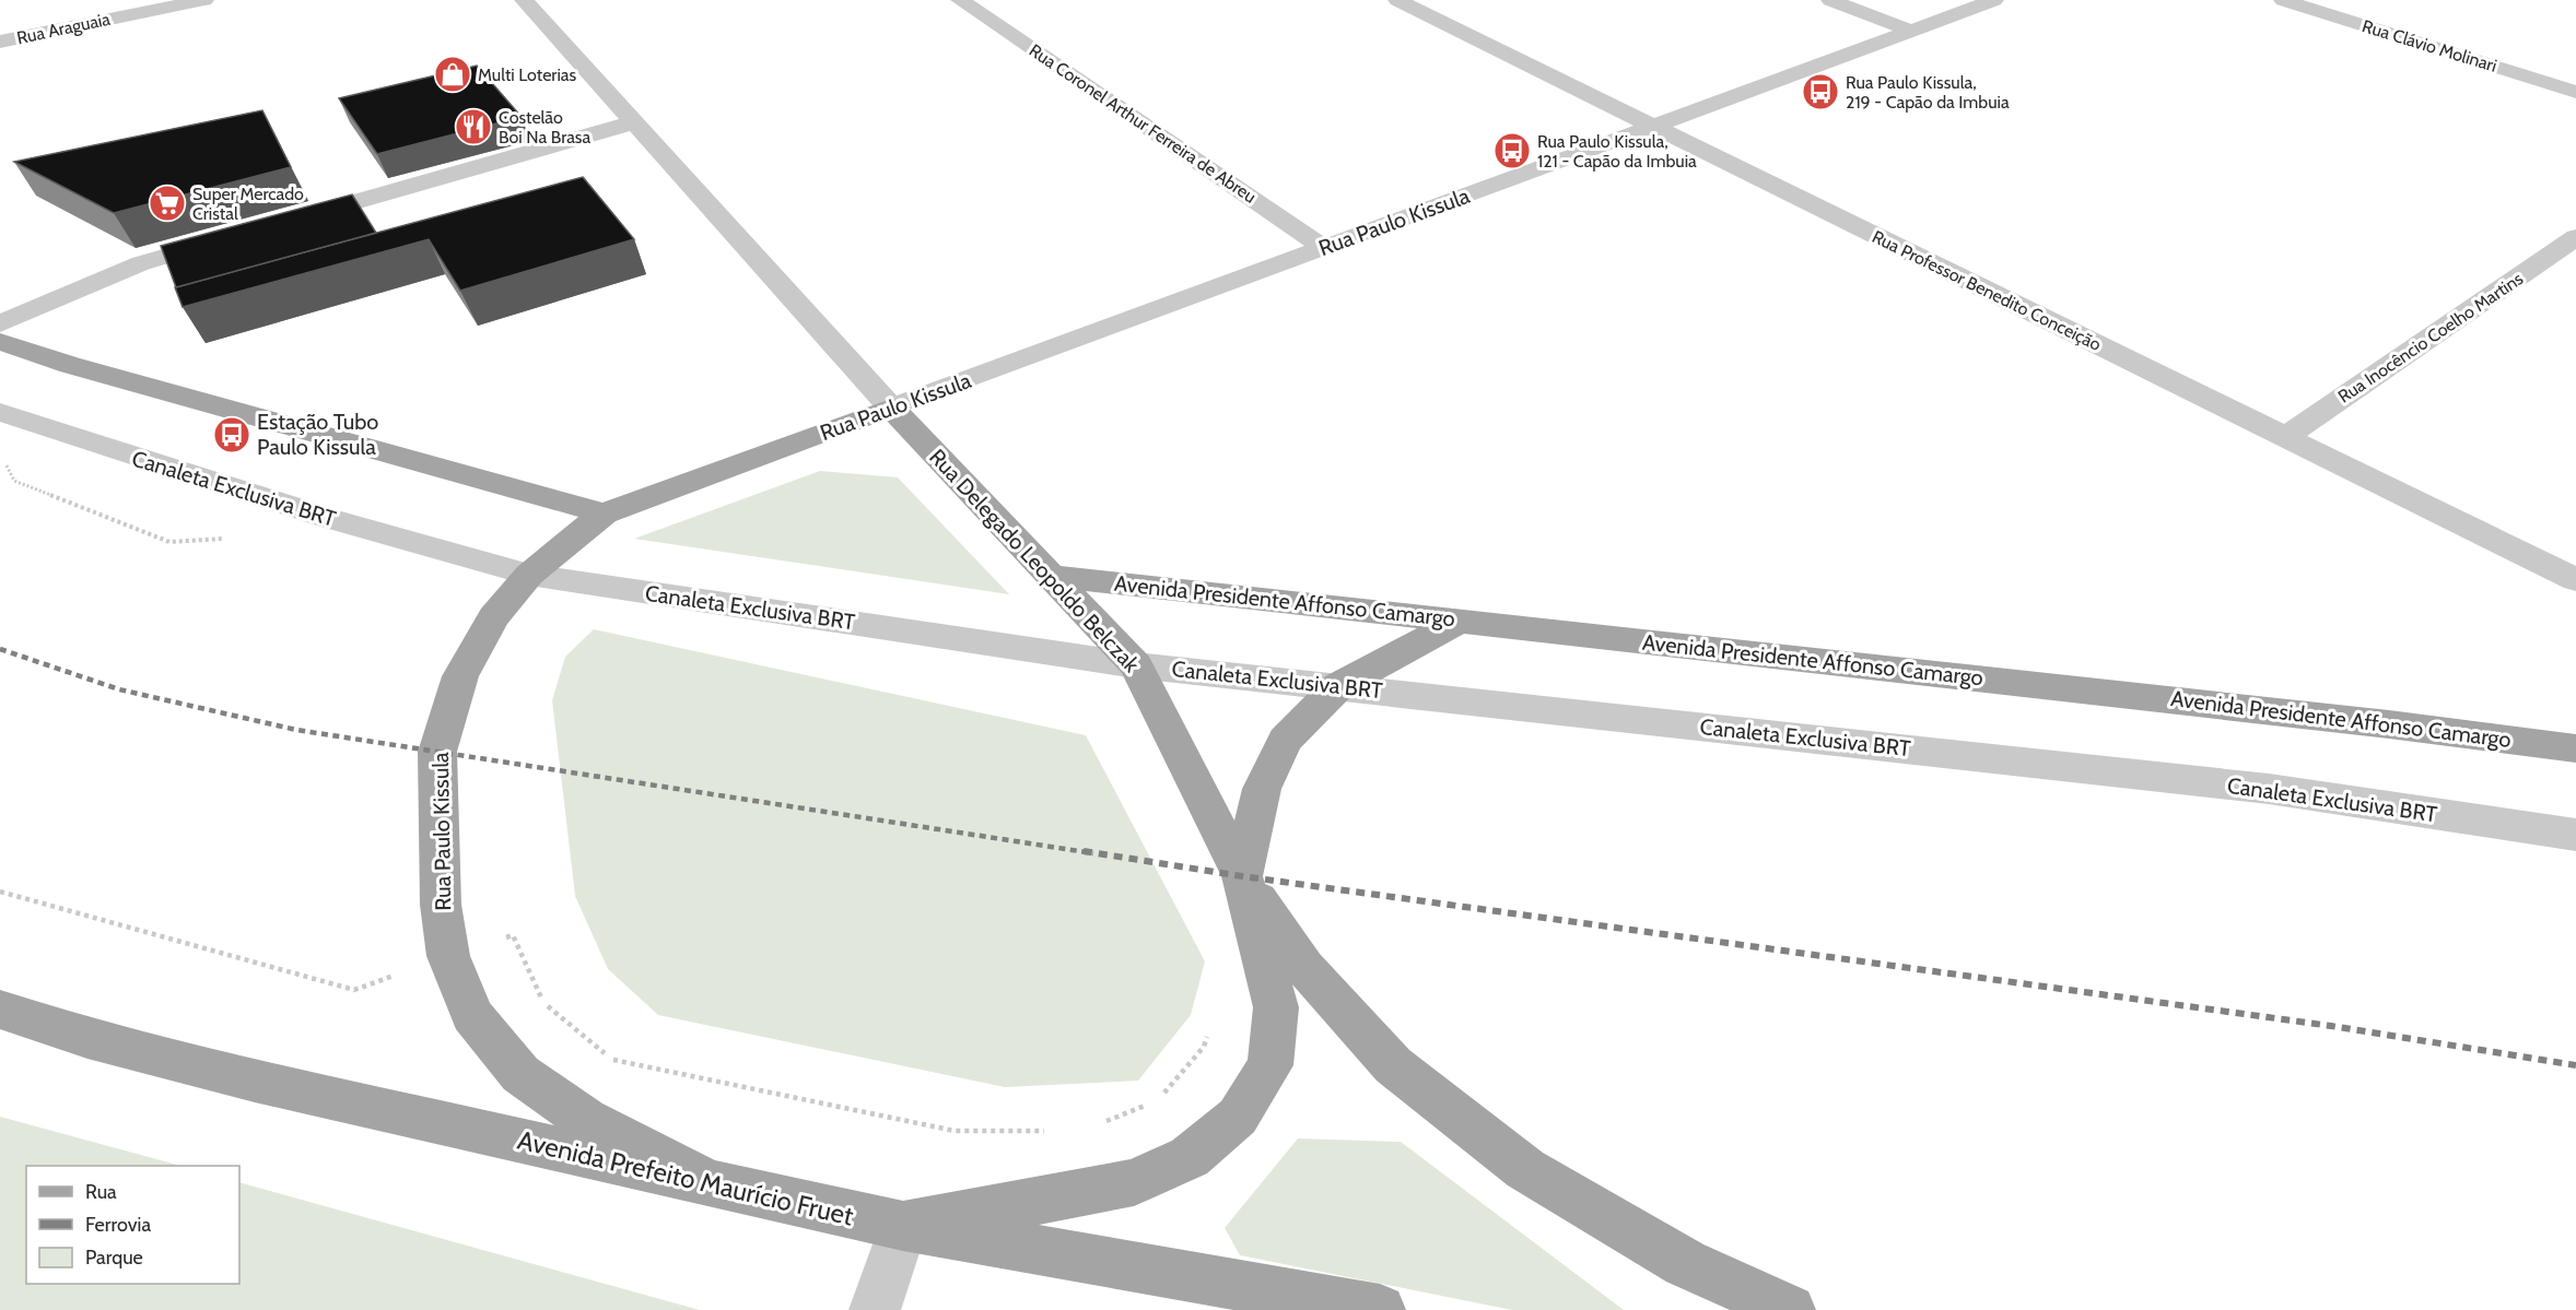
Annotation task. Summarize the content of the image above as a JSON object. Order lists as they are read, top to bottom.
{
  "streets": {
    "main road": [
      "Rua Paulo Kissula",
      "Rua Delegado Leopoldo Belczak",
      "Avenida Presidente Affonso Camargo",
      "Avenida Prefeito Maurício Fruet"
    ],
    "street": [
      "Rua Araguaia",
      "Rua Clávio Molinari",
      "Rua Coronel Arthur Ferreira de Abreu",
      "Rua Professor Benedito Conceição",
      "Rua Inocêncio Coelho Martins",
      "Canaleta Exclusiva BRT"
    ]
  },
  "crossings": [
    ["Rua Coronel Arthur Ferreira de Abreu", "Rua Paulo Kissula"],
    ["Rua Paulo Kissula", "Rua Professor Benedito Conceição"],
    ["Rua Paulo Kissula", "Canaleta Exclusiva BRT"],
    ["Rua Paulo Kissula", "Rua Delegado Leopoldo Belczak"],
    ["Rua Paulo Kissula", "Avenida Prefeito Maurício Fruet"],
    ["Rua Professor Benedito Conceição", "Rua Inocêncio Coelho Martins"],
    ["Canaleta Exclusiva BRT", "Rua Delegado Leopoldo Belczak"],
    ["Rua Delegado Leopoldo Belczak", "Avenida Presidente Affonso Camargo"],
    ["Rua Delegado Leopoldo Belczak", "Avenida Prefeito Maurício Fruet"]
  ],
  "places": {
    "shop": ["Multi Loterias"],
    "bus stop": ["Rua Paulo Kissula, 219 - Capão da Imbuia", "Rua Paulo Kissula, 121 - Capão da Imbuia", "Estação Tubo Paulo Kissula"],
    "restaurant": ["Costelão Boi Na Brasa"],
    "supermarket": ["Super Mercado Cristal"]
  },
  "legend": ["Rua", "Ferrovia", "Parque"]
}
